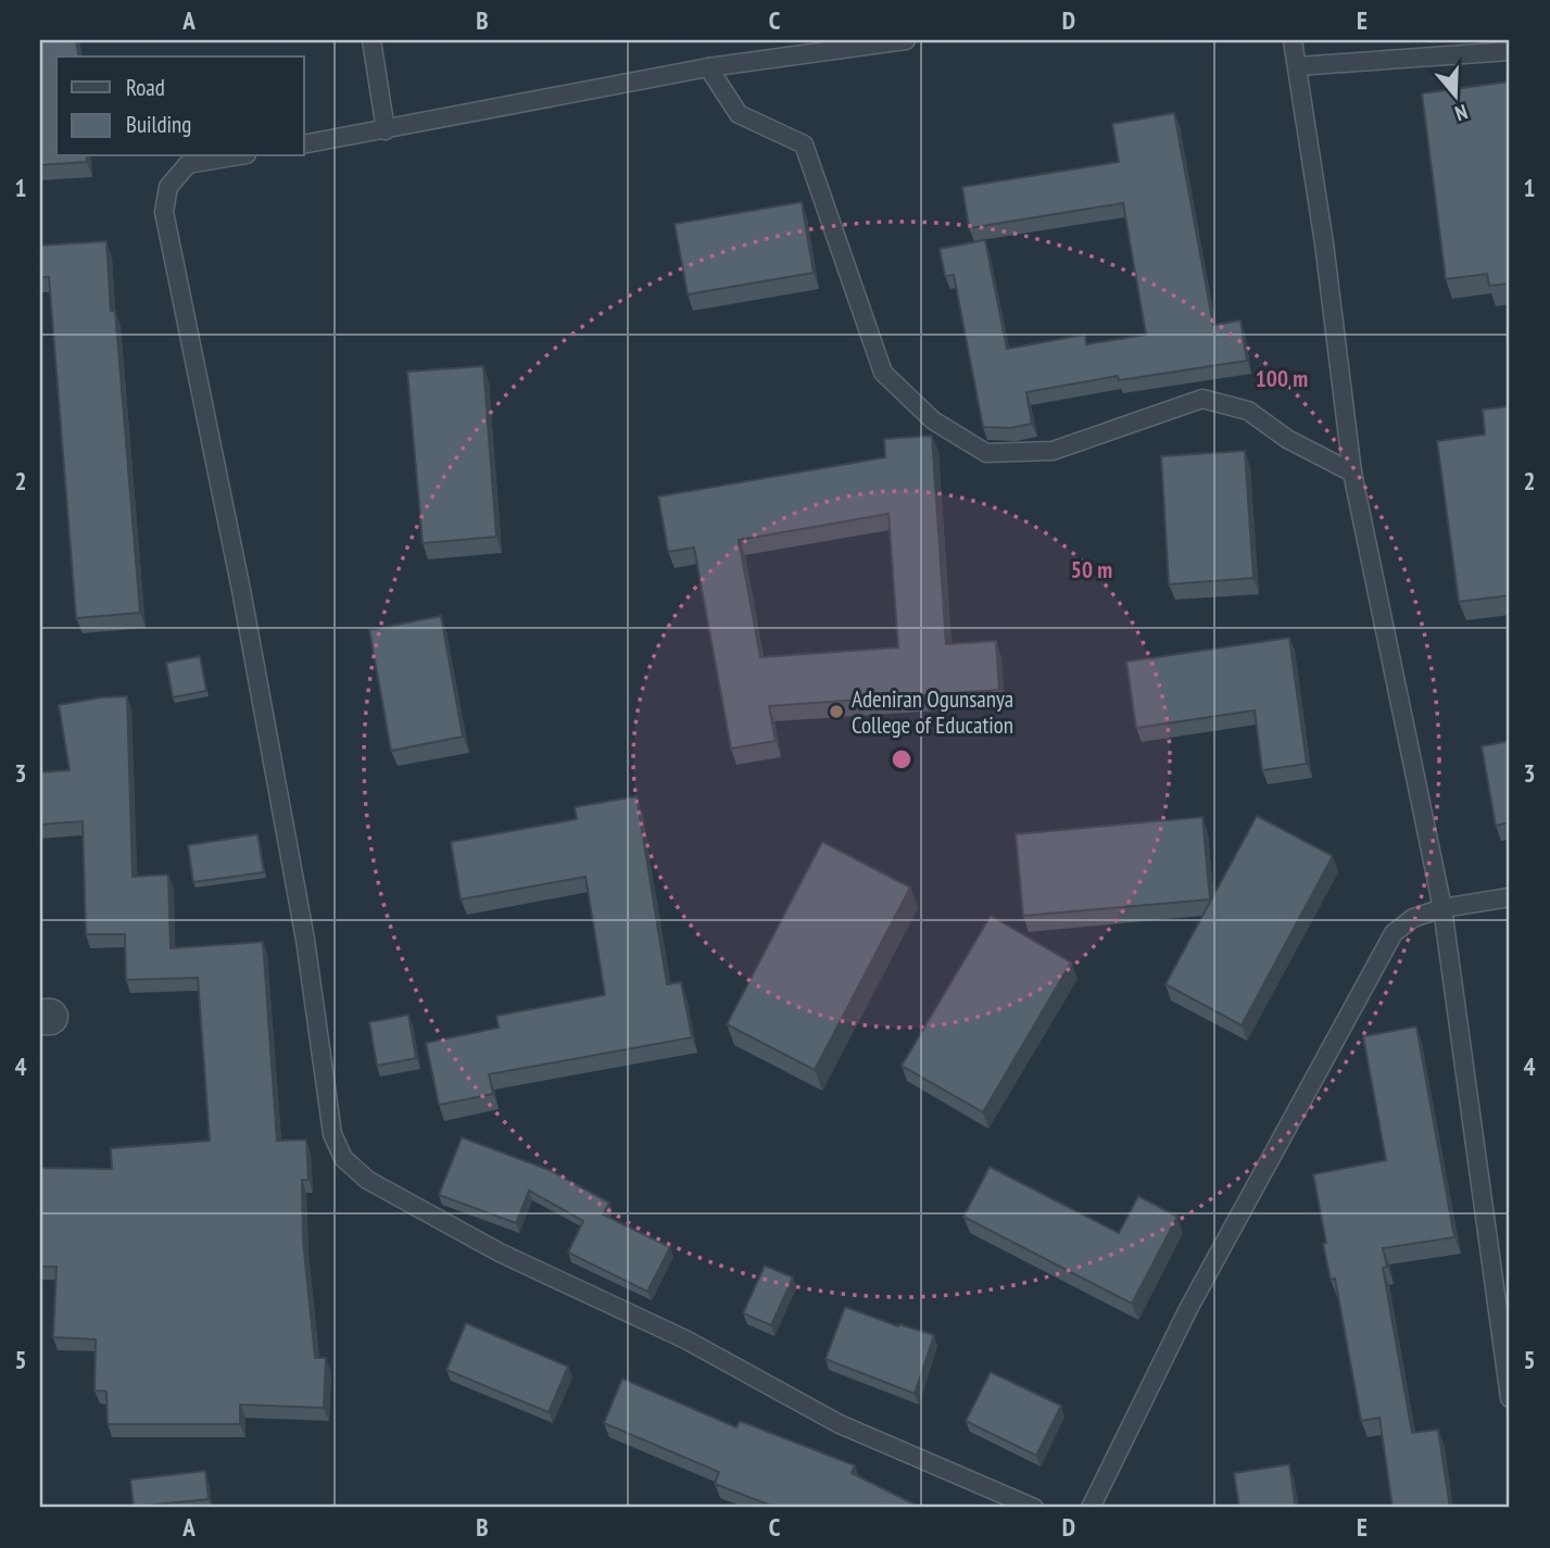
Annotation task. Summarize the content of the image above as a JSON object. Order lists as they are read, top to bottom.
{
  "places": ["Adeniran Ogunsanya College of Education"],
  "legend": ["Road", "Building"],
  "north": "bottom",
  "grid": {
    "columns": [
      "A",
      "B",
      "C",
      "D",
      "E"
    ],
    "rows": [
      "1",
      "2",
      "3",
      "4",
      "5"
    ]
  },
  "rings": ["100 m", "50 m"]
}
